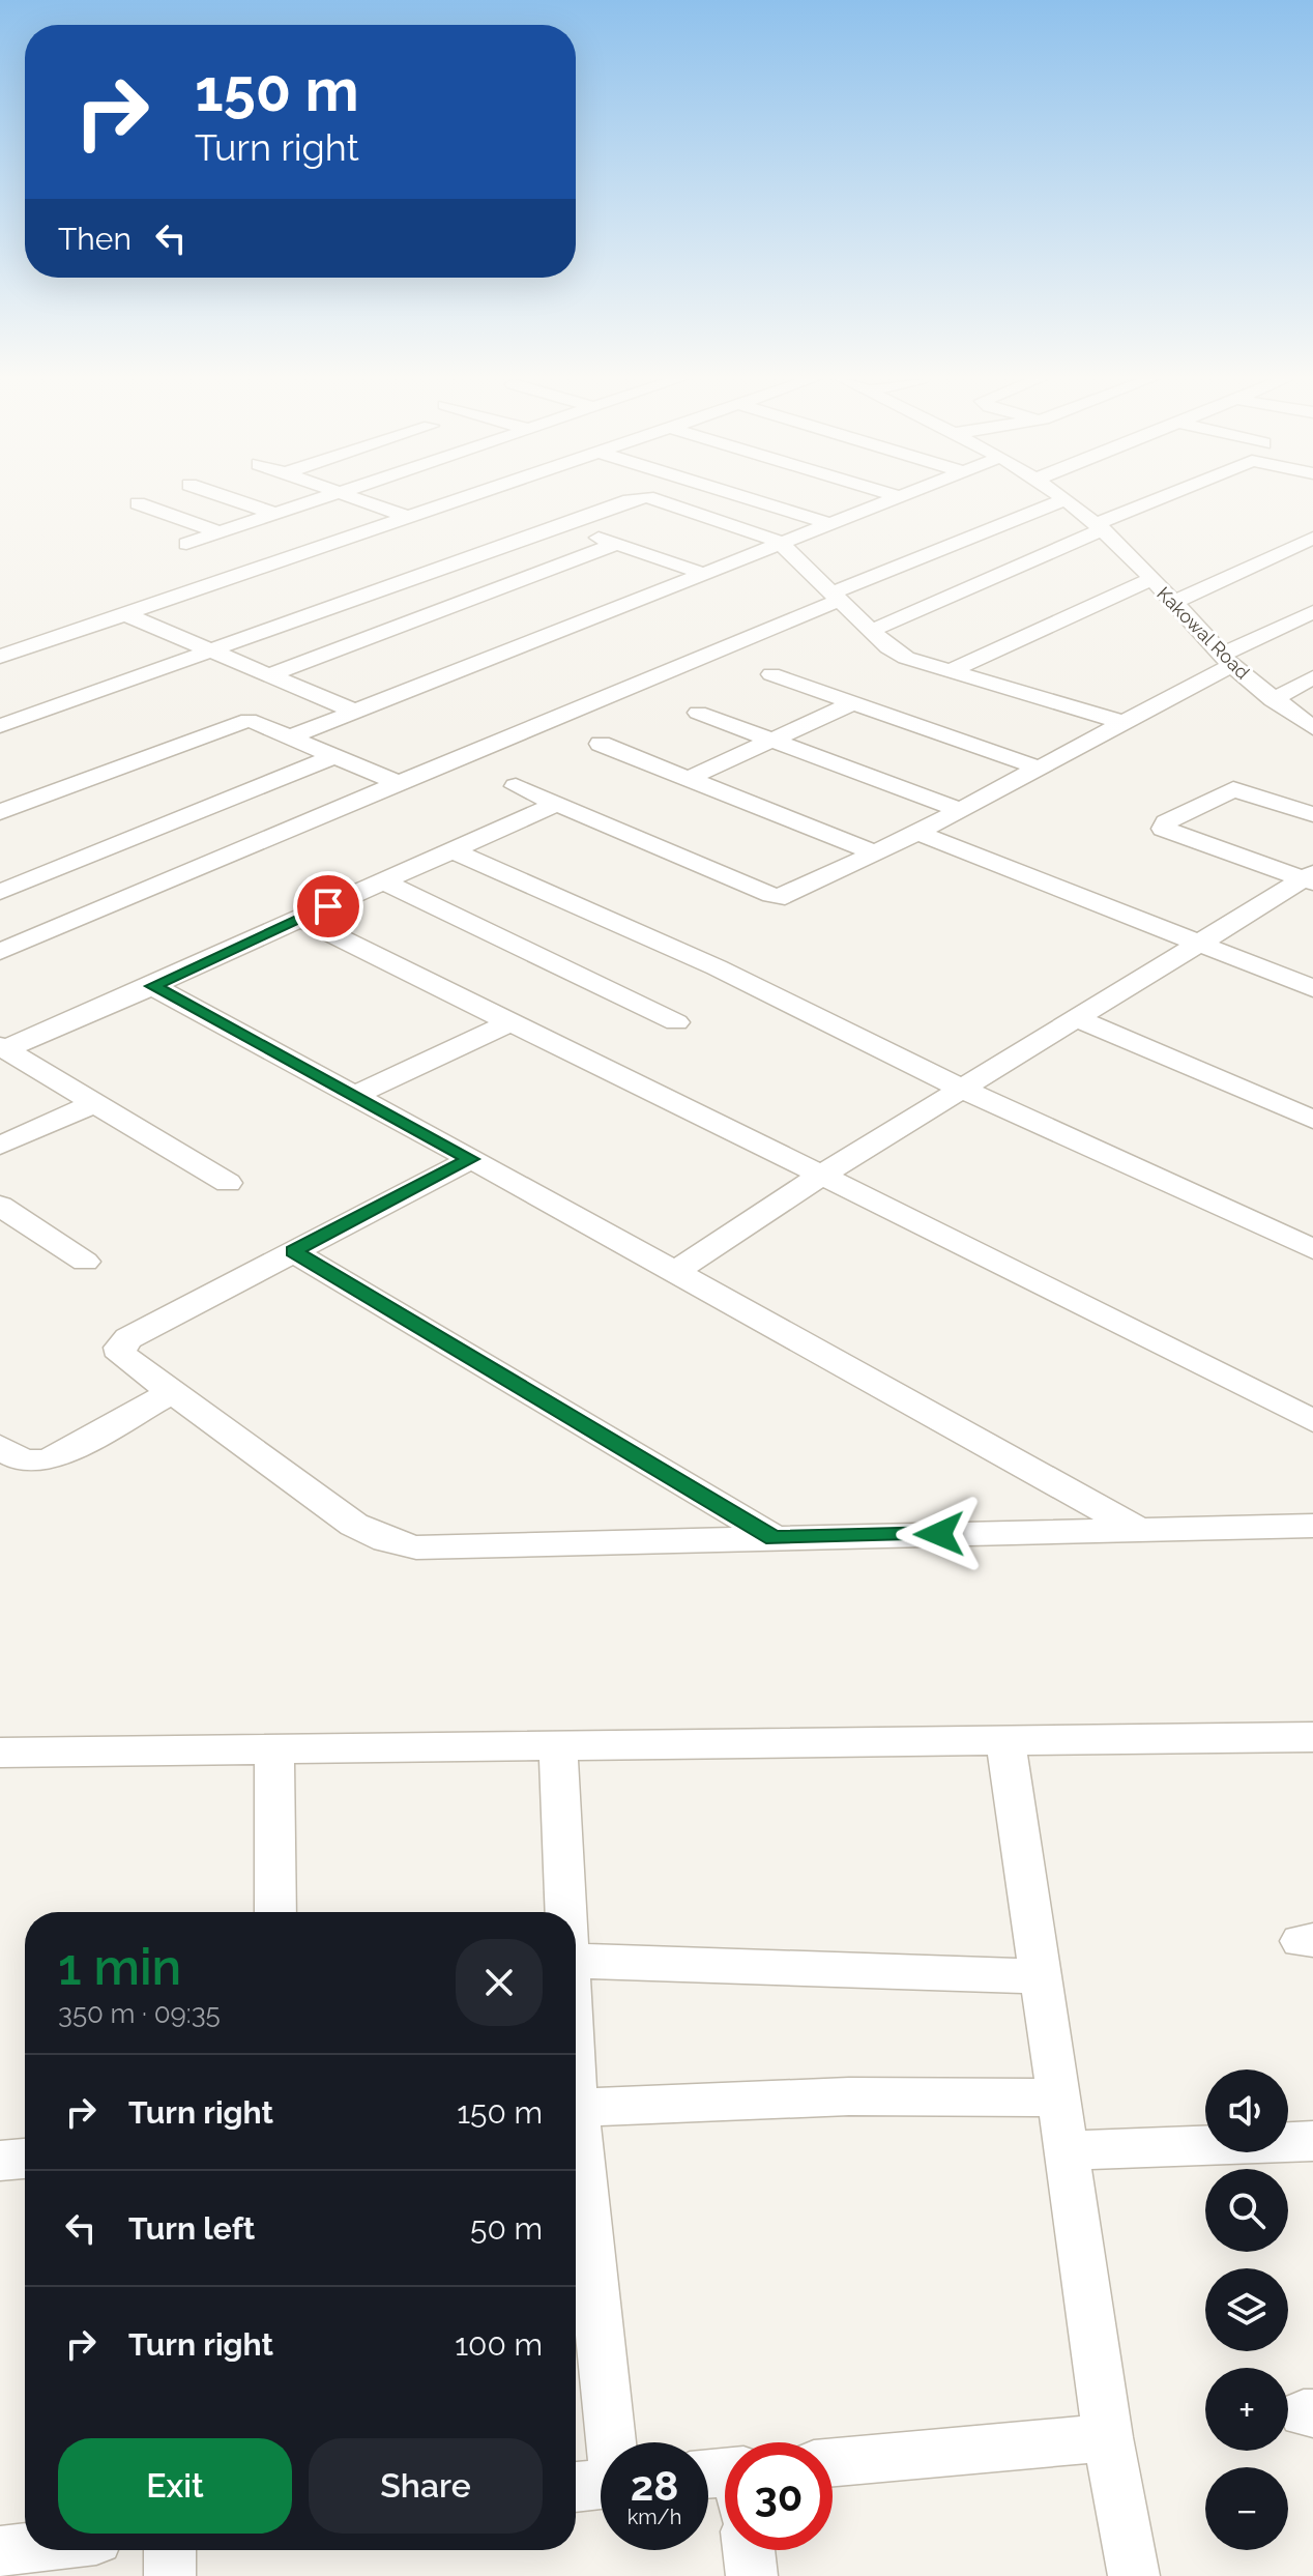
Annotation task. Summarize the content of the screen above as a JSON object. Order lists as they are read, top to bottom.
{
  "streets": {
    "street": ["Kakowal Road"]
  },
  "page": {
    "turn": ["150 m", "Turn right"],
    "then": "Then",
    "heading": ["1 min", "350 m · 09:35"],
    "list": [
      {
        "name": "Turn right",
        "value": "150 m"
      },
      {
        "name": "Turn left",
        "value": "50 m"
      },
      {
        "name": "Turn right",
        "value": "100 m"
      }
    ],
    "map_buttons": ["+", "−"],
    "buttons": ["Exit", "Share"],
    "speed": "28 km/h",
    "limit": "30"
  }
}
